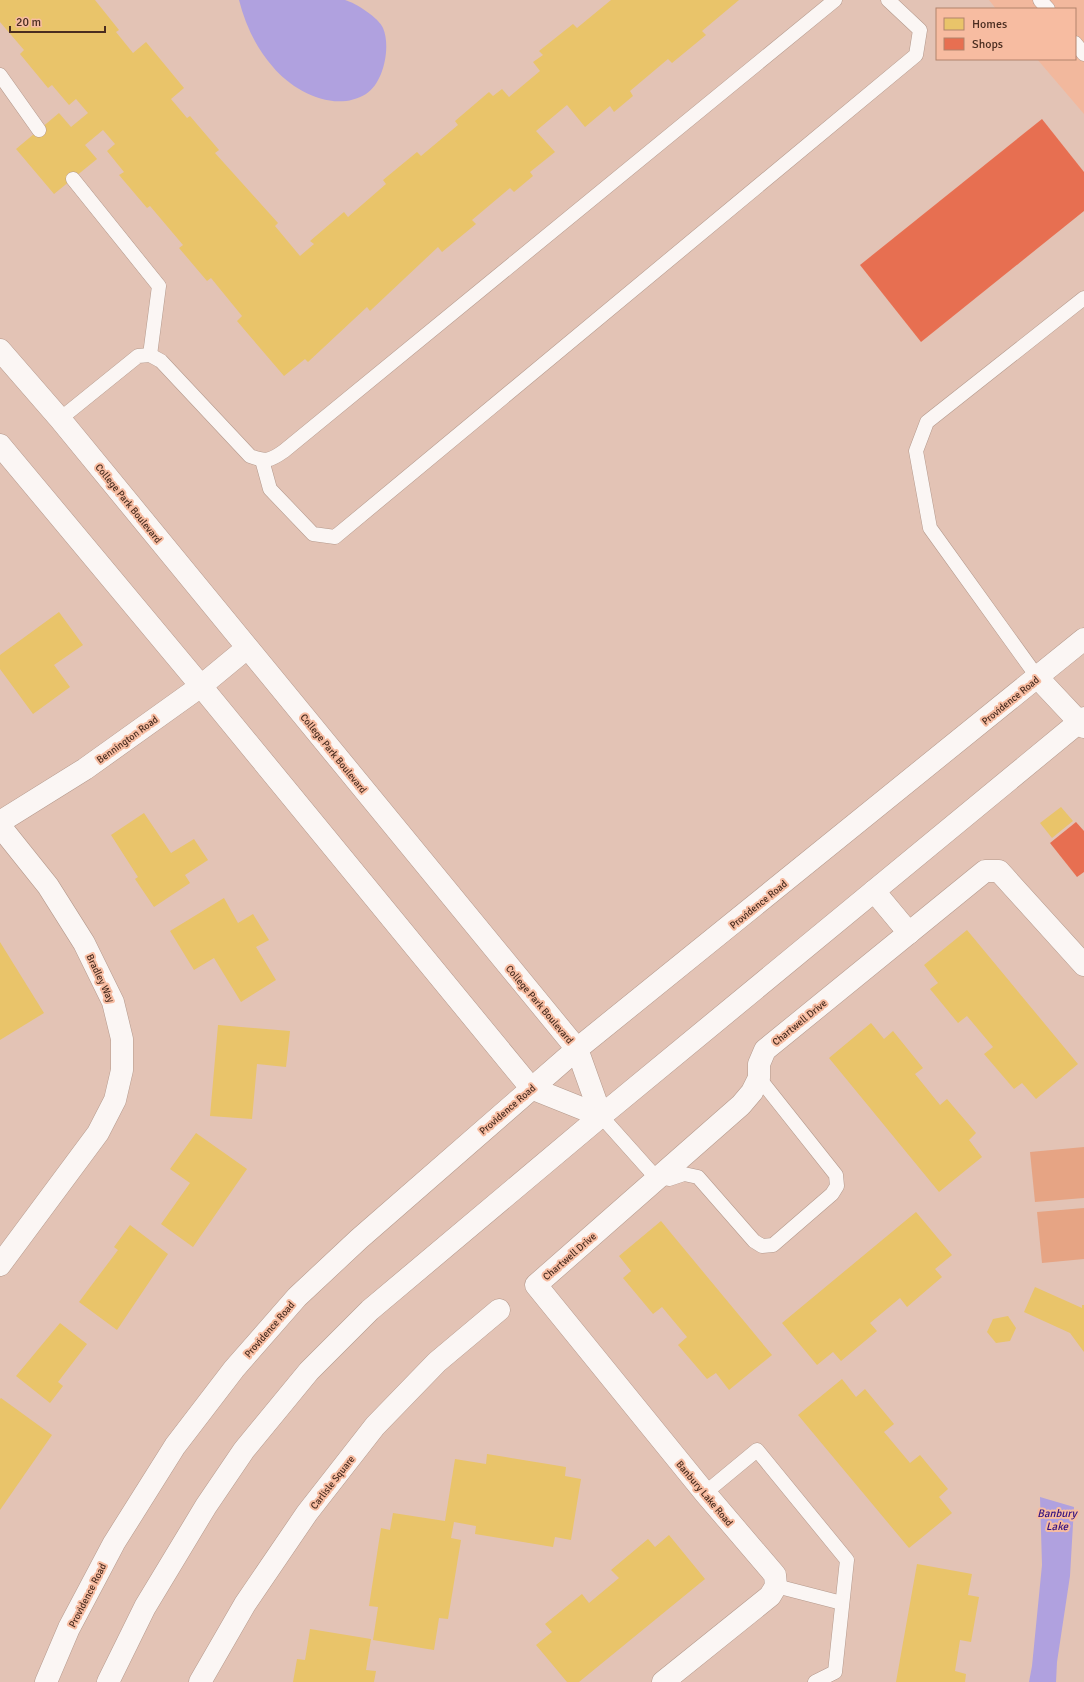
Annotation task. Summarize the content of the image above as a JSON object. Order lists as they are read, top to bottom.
{
  "streets": {
    "street": [
      "College Park Boulevard",
      "Providence Road",
      "Bennington Road",
      "Bradley Way",
      "Chartwell Drive",
      "Carlisle Square",
      "Banbury Lake Road"
    ]
  },
  "crossings": [
    ["College Park Boulevard", "Providence Road"],
    ["College Park Boulevard", "Bennington Road"],
    ["Chartwell Drive", "Banbury Lake Road"]
  ],
  "water": ["Banbury Lake"],
  "legend": ["Homes", "Shops"],
  "scale_bar": "20 m"
}
